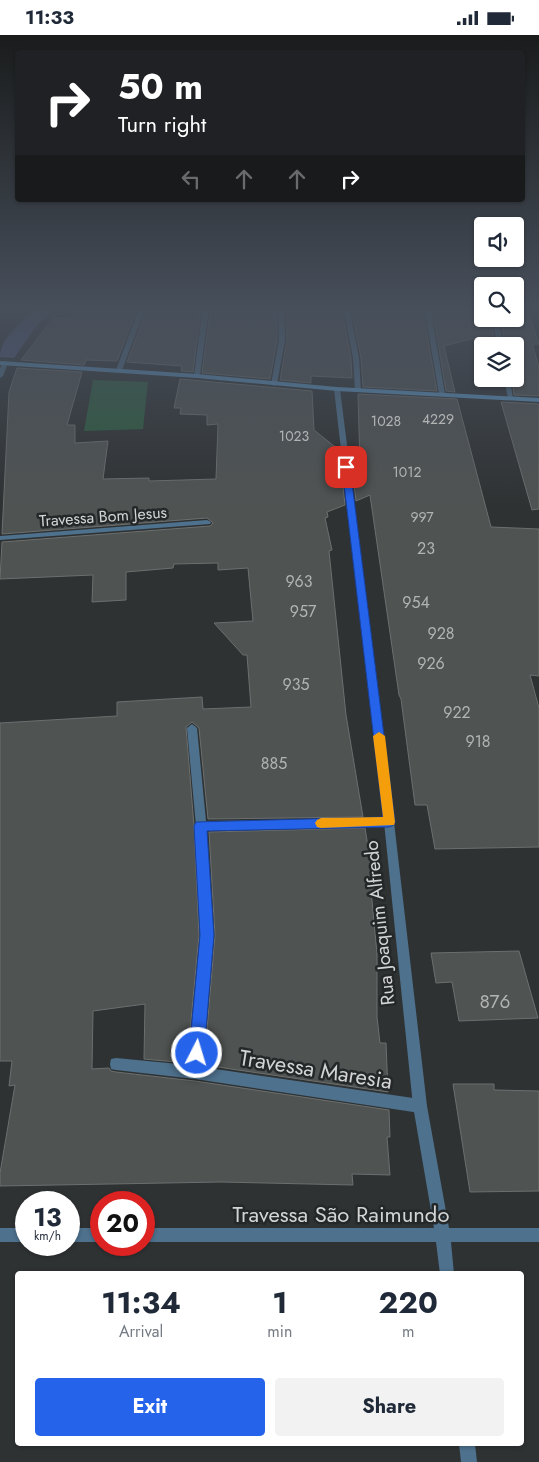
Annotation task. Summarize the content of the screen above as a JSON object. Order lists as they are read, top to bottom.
{
  "streets": {
    "street": [
      "Travessa Bom Jesus",
      "Rua Joaquim Alfredo",
      "Travessa Maresia",
      "Travessa São Raimundo"
    ]
  },
  "crossings": [
    ["Rua Joaquim Alfredo", "Travessa Maresia"],
    ["Rua Joaquim Alfredo", "Travessa São Raimundo"]
  ],
  "house_numbers": [
    "4229",
    "1028",
    "1023",
    "1012",
    "997",
    "23",
    "963",
    "954",
    "957",
    "928",
    "926",
    "935",
    "922",
    "918",
    "885",
    "876"
  ],
  "page": {
    "status": "11:33",
    "turn": ["50 m", "Turn right"],
    "speed": "13 km/h",
    "limit": "20",
    "eta": [
      "11:34",
      "Arrival",
      "1",
      "min",
      "220",
      "m"
    ],
    "buttons": ["Exit", "Share"]
  }
}
